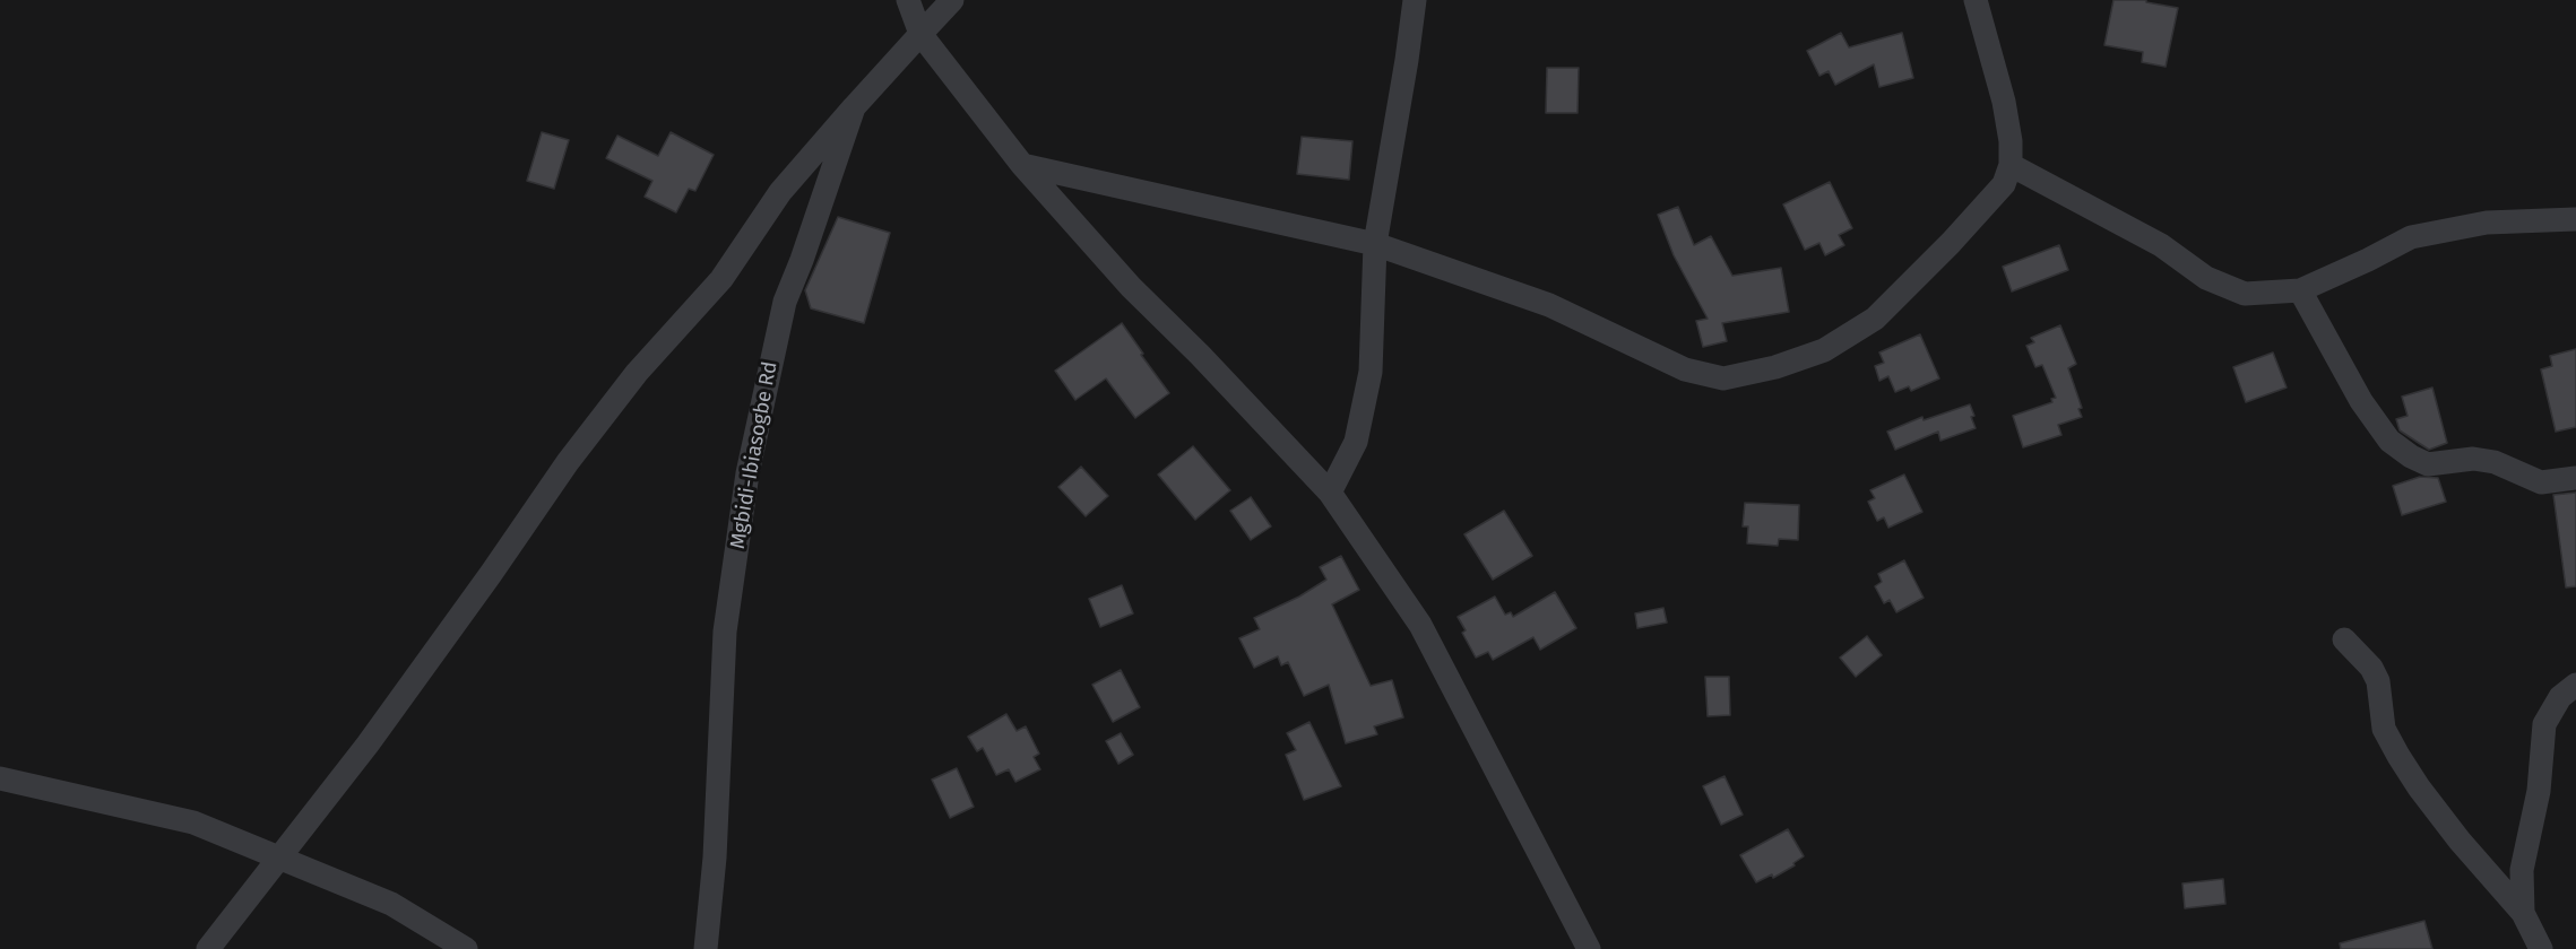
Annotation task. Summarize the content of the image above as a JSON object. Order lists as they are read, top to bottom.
{
  "streets": {
    "street": ["Mgbidi-Ibiasogbe Rd"]
  }
}
